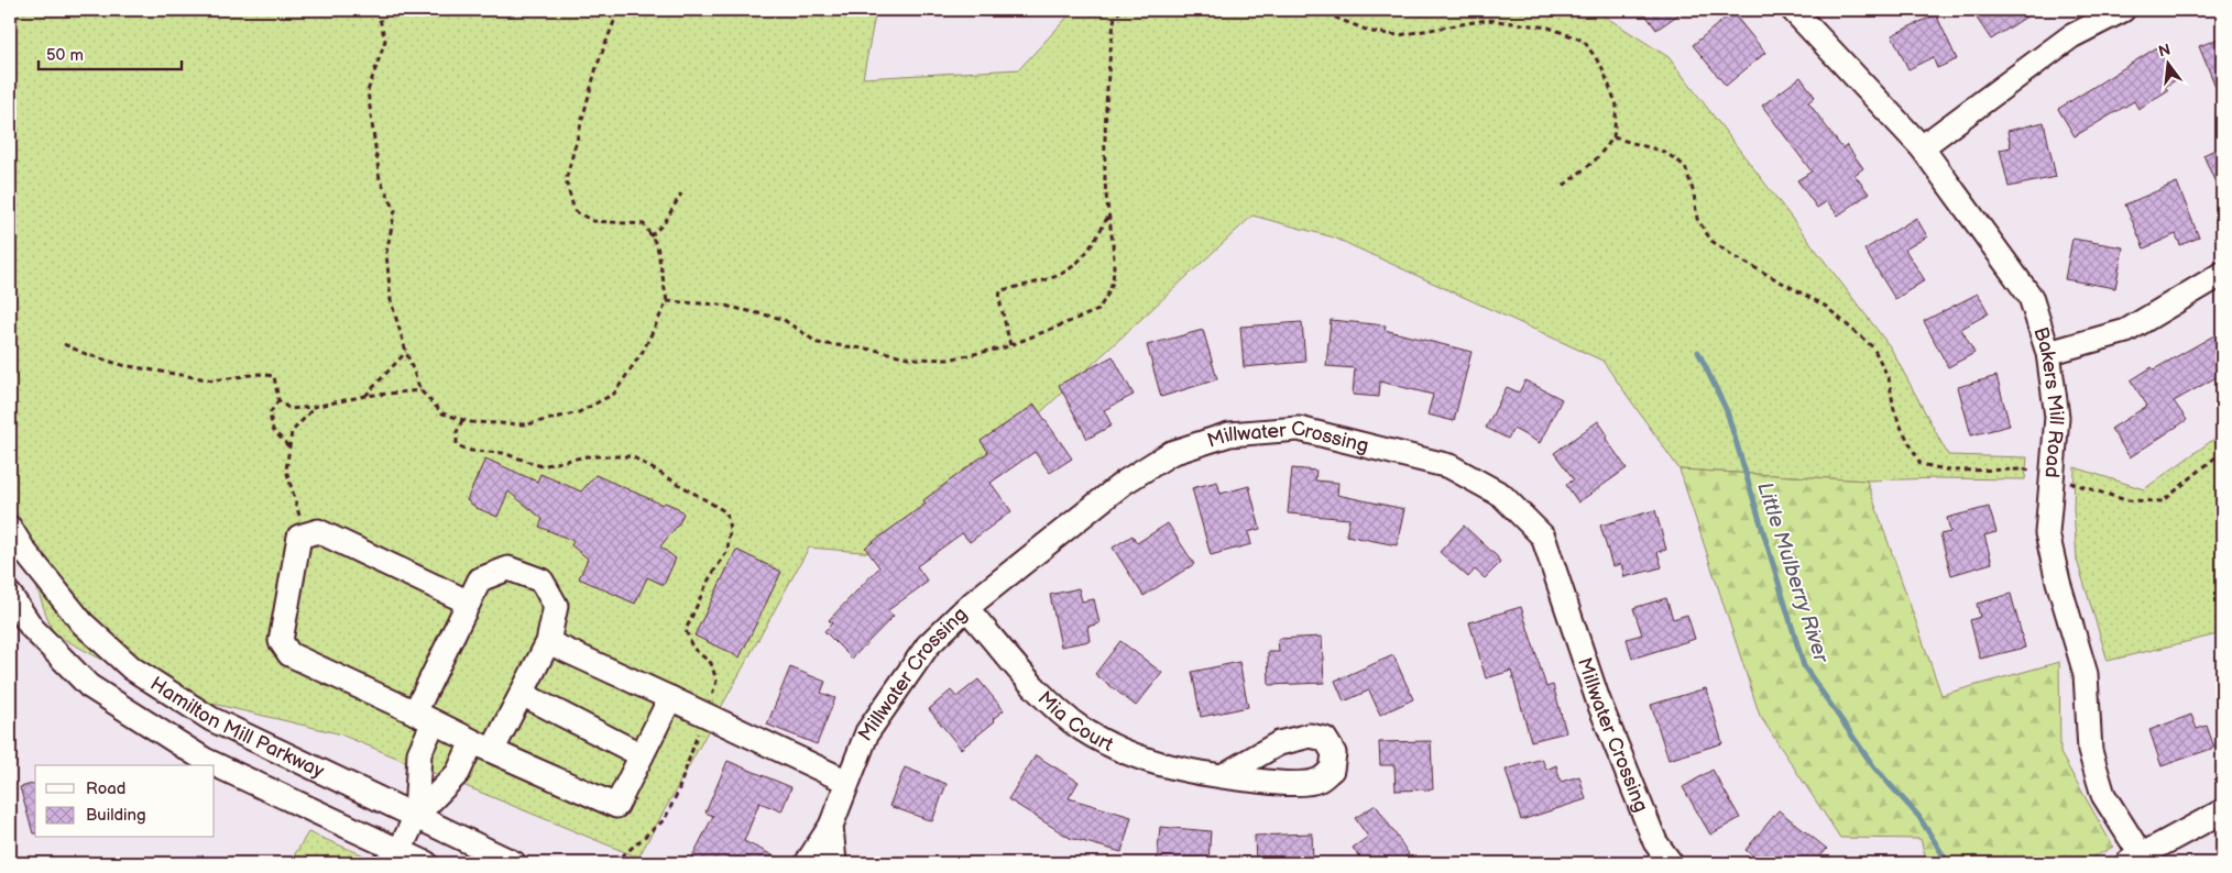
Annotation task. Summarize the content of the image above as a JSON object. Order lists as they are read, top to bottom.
{
  "streets": {
    "street": [
      "Bakers Mill Road",
      "Millwater Crossing",
      "Mia Court",
      "Hamilton Mill Parkway"
    ]
  },
  "crossings": [
    ["Millwater Crossing", "Mia Court"]
  ],
  "water": ["Little Mulberry River"],
  "legend": ["Road", "Building"],
  "scale_bar": "50 m",
  "north": "top"
}
